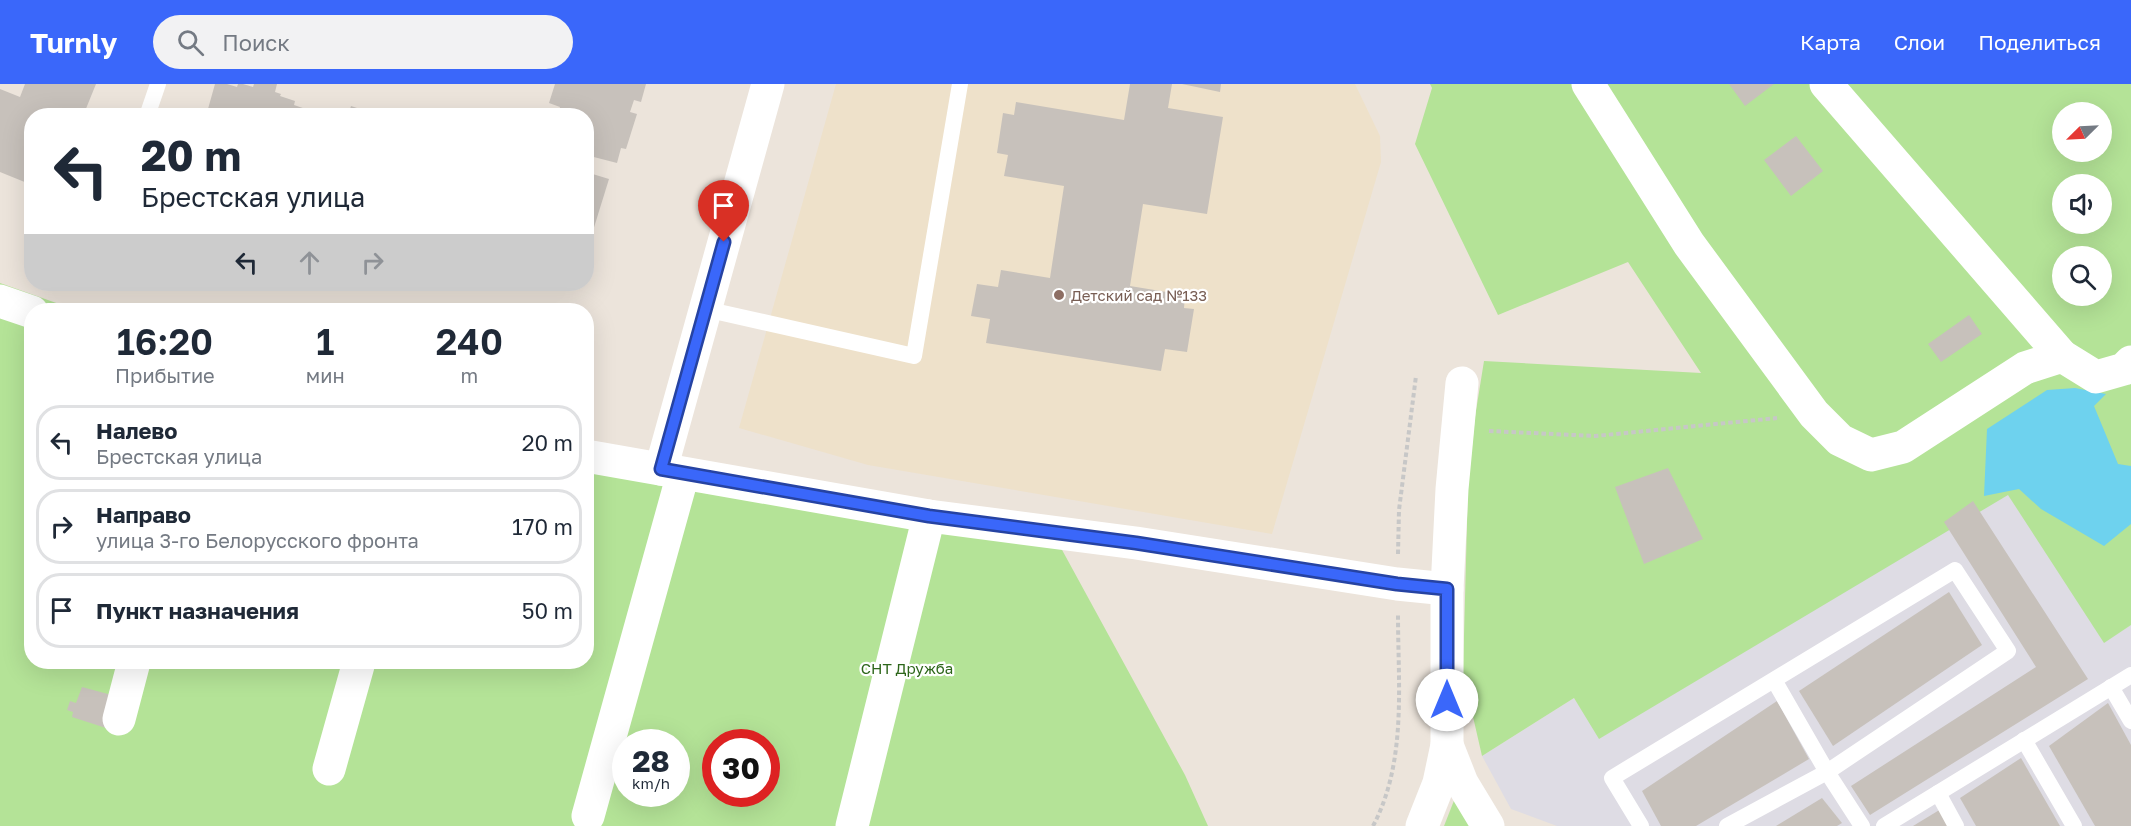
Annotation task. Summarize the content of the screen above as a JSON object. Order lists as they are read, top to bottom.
{
  "parks": ["СНТ Дружба"],
  "places": ["Детский сад №133"],
  "north": "bottom left",
  "page": {
    "header": "Turnly",
    "search": "Поиск",
    "nav": ["Карта", "Слои", "Поделиться"],
    "turn": ["20 m", "Брестская улица"],
    "eta": [
      "16:20",
      "Прибытие",
      "1",
      "мин",
      "240",
      "m"
    ],
    "list": [
      {
        "name": "Налево",
        "note": "Брестская улица",
        "value": "20 m"
      },
      {
        "name": "Направо",
        "note": "улица 3-го Белорусского фронта",
        "value": "170 m"
      },
      {
        "name": "Пункт назначения",
        "value": "50 m"
      }
    ],
    "speed": "28 km/h",
    "limit": "30"
  }
}
